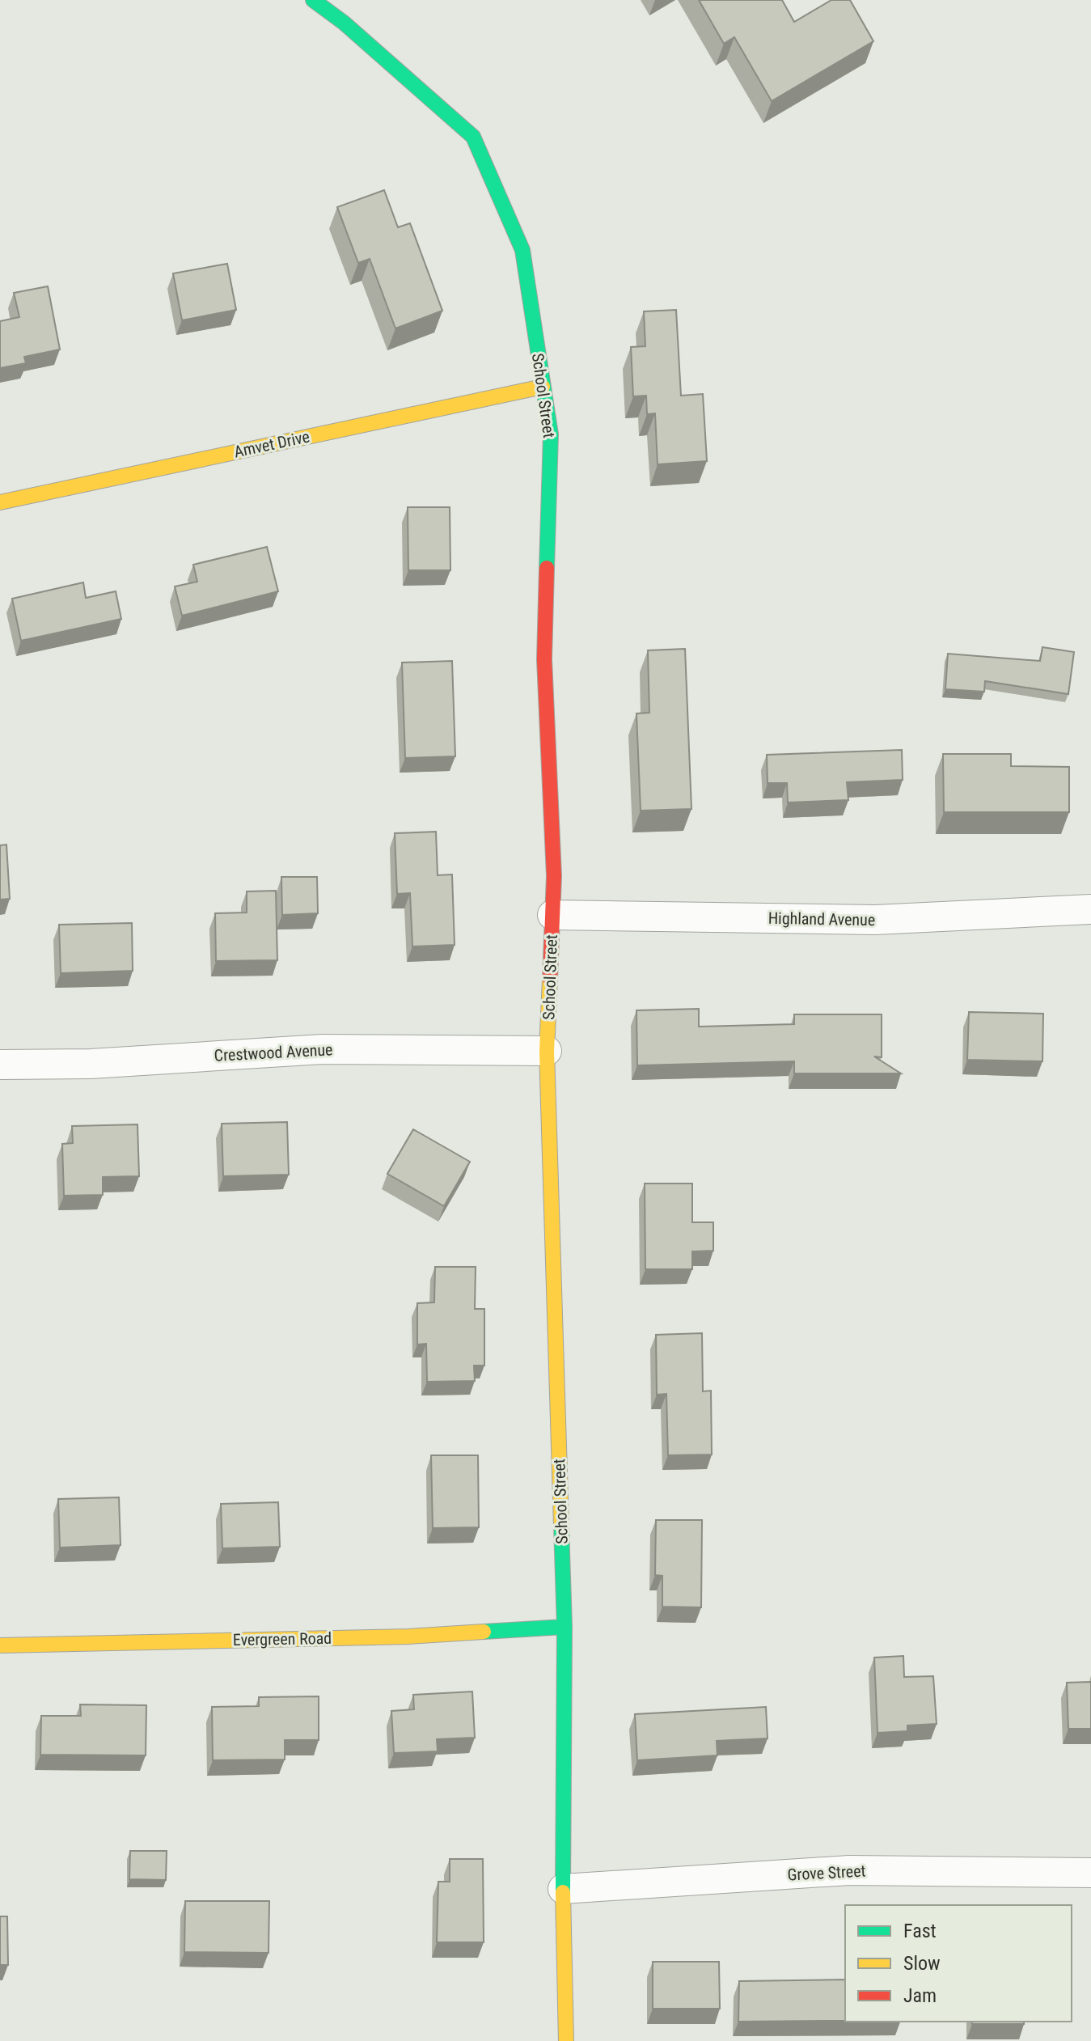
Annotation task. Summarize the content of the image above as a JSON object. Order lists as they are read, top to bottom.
{
  "streets": {
    "street": [
      "School Street",
      "Amvet Drive",
      "Highland Avenue",
      "Crestwood Avenue",
      "Evergreen Road",
      "Grove Street"
    ]
  },
  "crossings": [
    ["School Street", "Amvet Drive"],
    ["School Street", "Highland Avenue"],
    ["School Street", "Crestwood Avenue"],
    ["School Street", "Evergreen Road"],
    ["School Street", "Grove Street"]
  ],
  "legend": ["Fast", "Slow", "Jam"]
}
